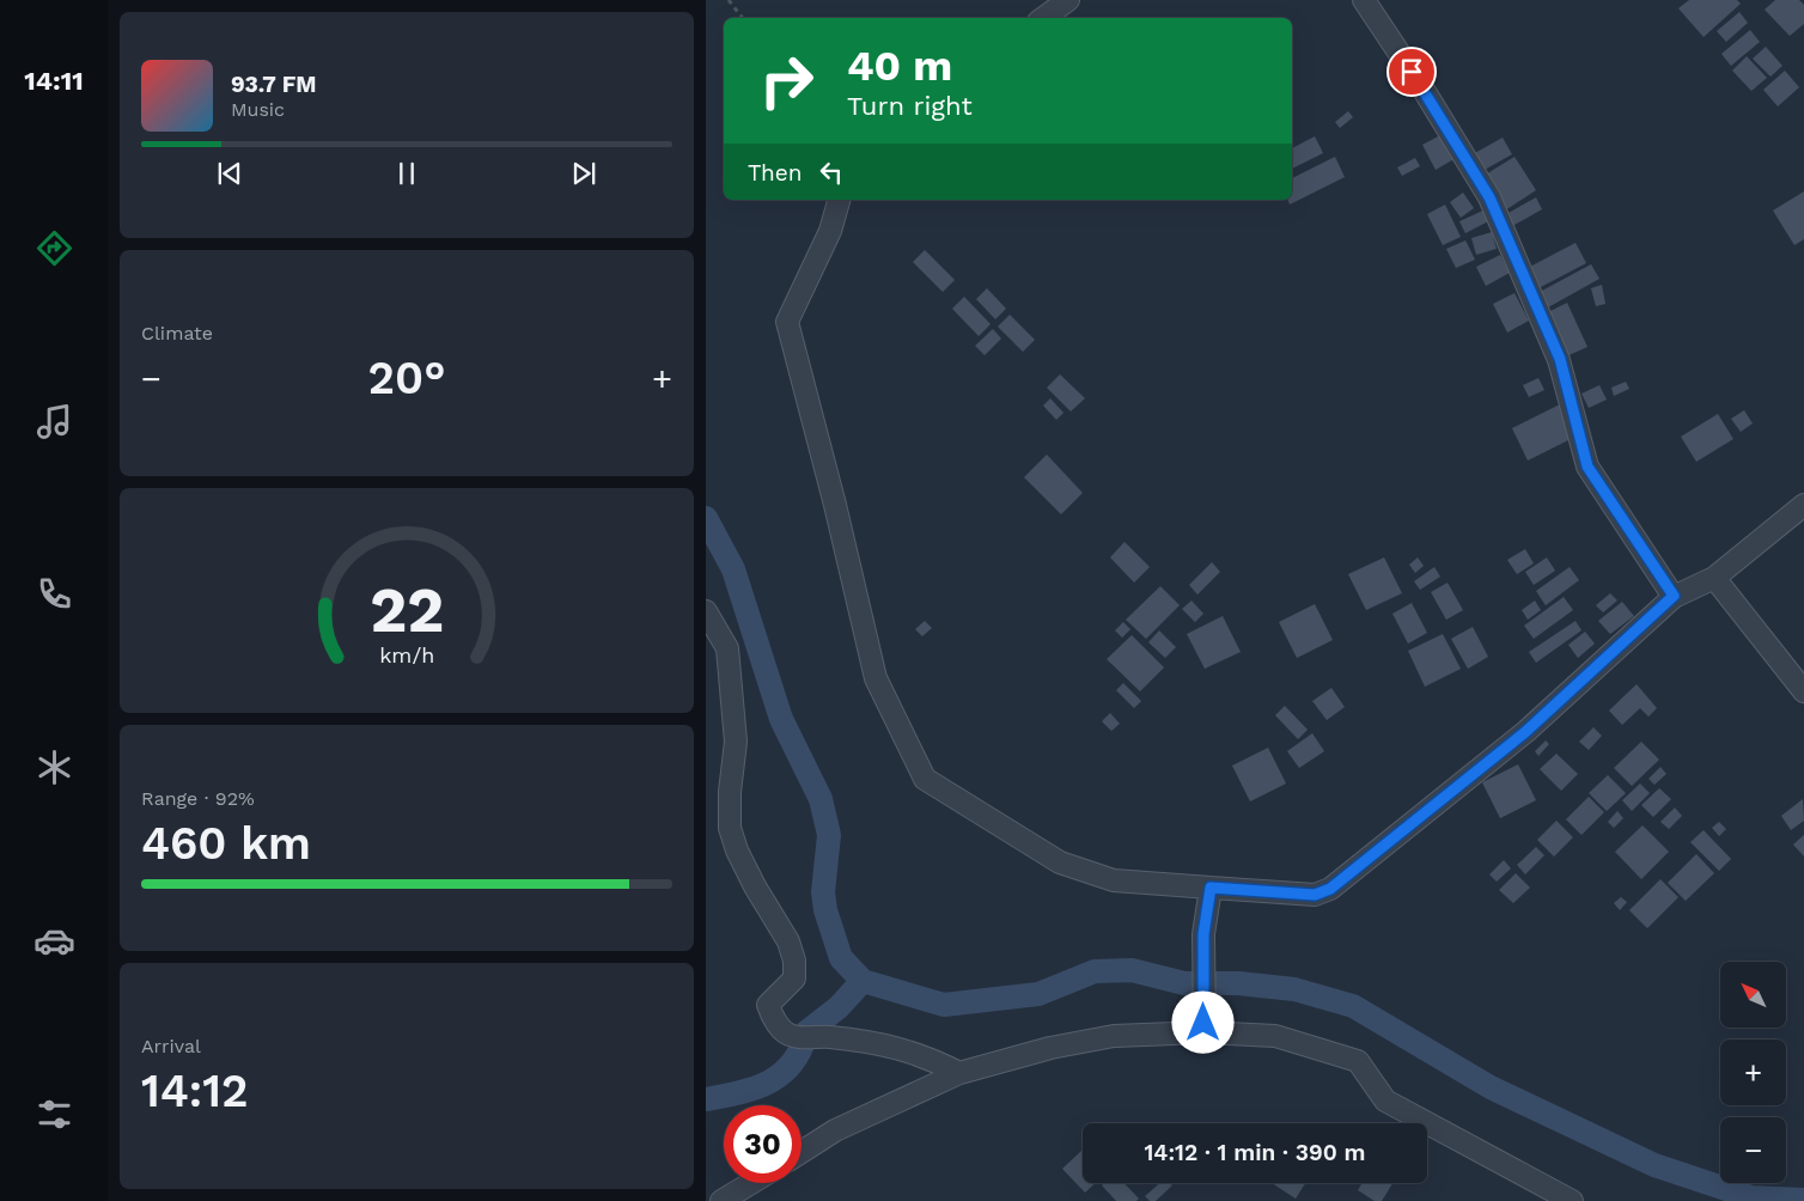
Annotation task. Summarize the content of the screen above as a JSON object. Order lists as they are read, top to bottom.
{
  "north": "top left",
  "page": {
    "tabs": "14:11",
    "turn": ["40 m", "Turn right"],
    "song": ["93.7 FM", "Music"],
    "then": "Then",
    "tile": [
      "Climate",
      ["Range · 92%", "460 km"],
      ["Arrival", "14:12"]
    ],
    "heat": ["−", "20°", "+"],
    "map_buttons": ["+", "−"],
    "limit": "30",
    "trip": "14:12 · 1 min · 390 m",
    "gauge": ["22", "km/h"]
  }
}
